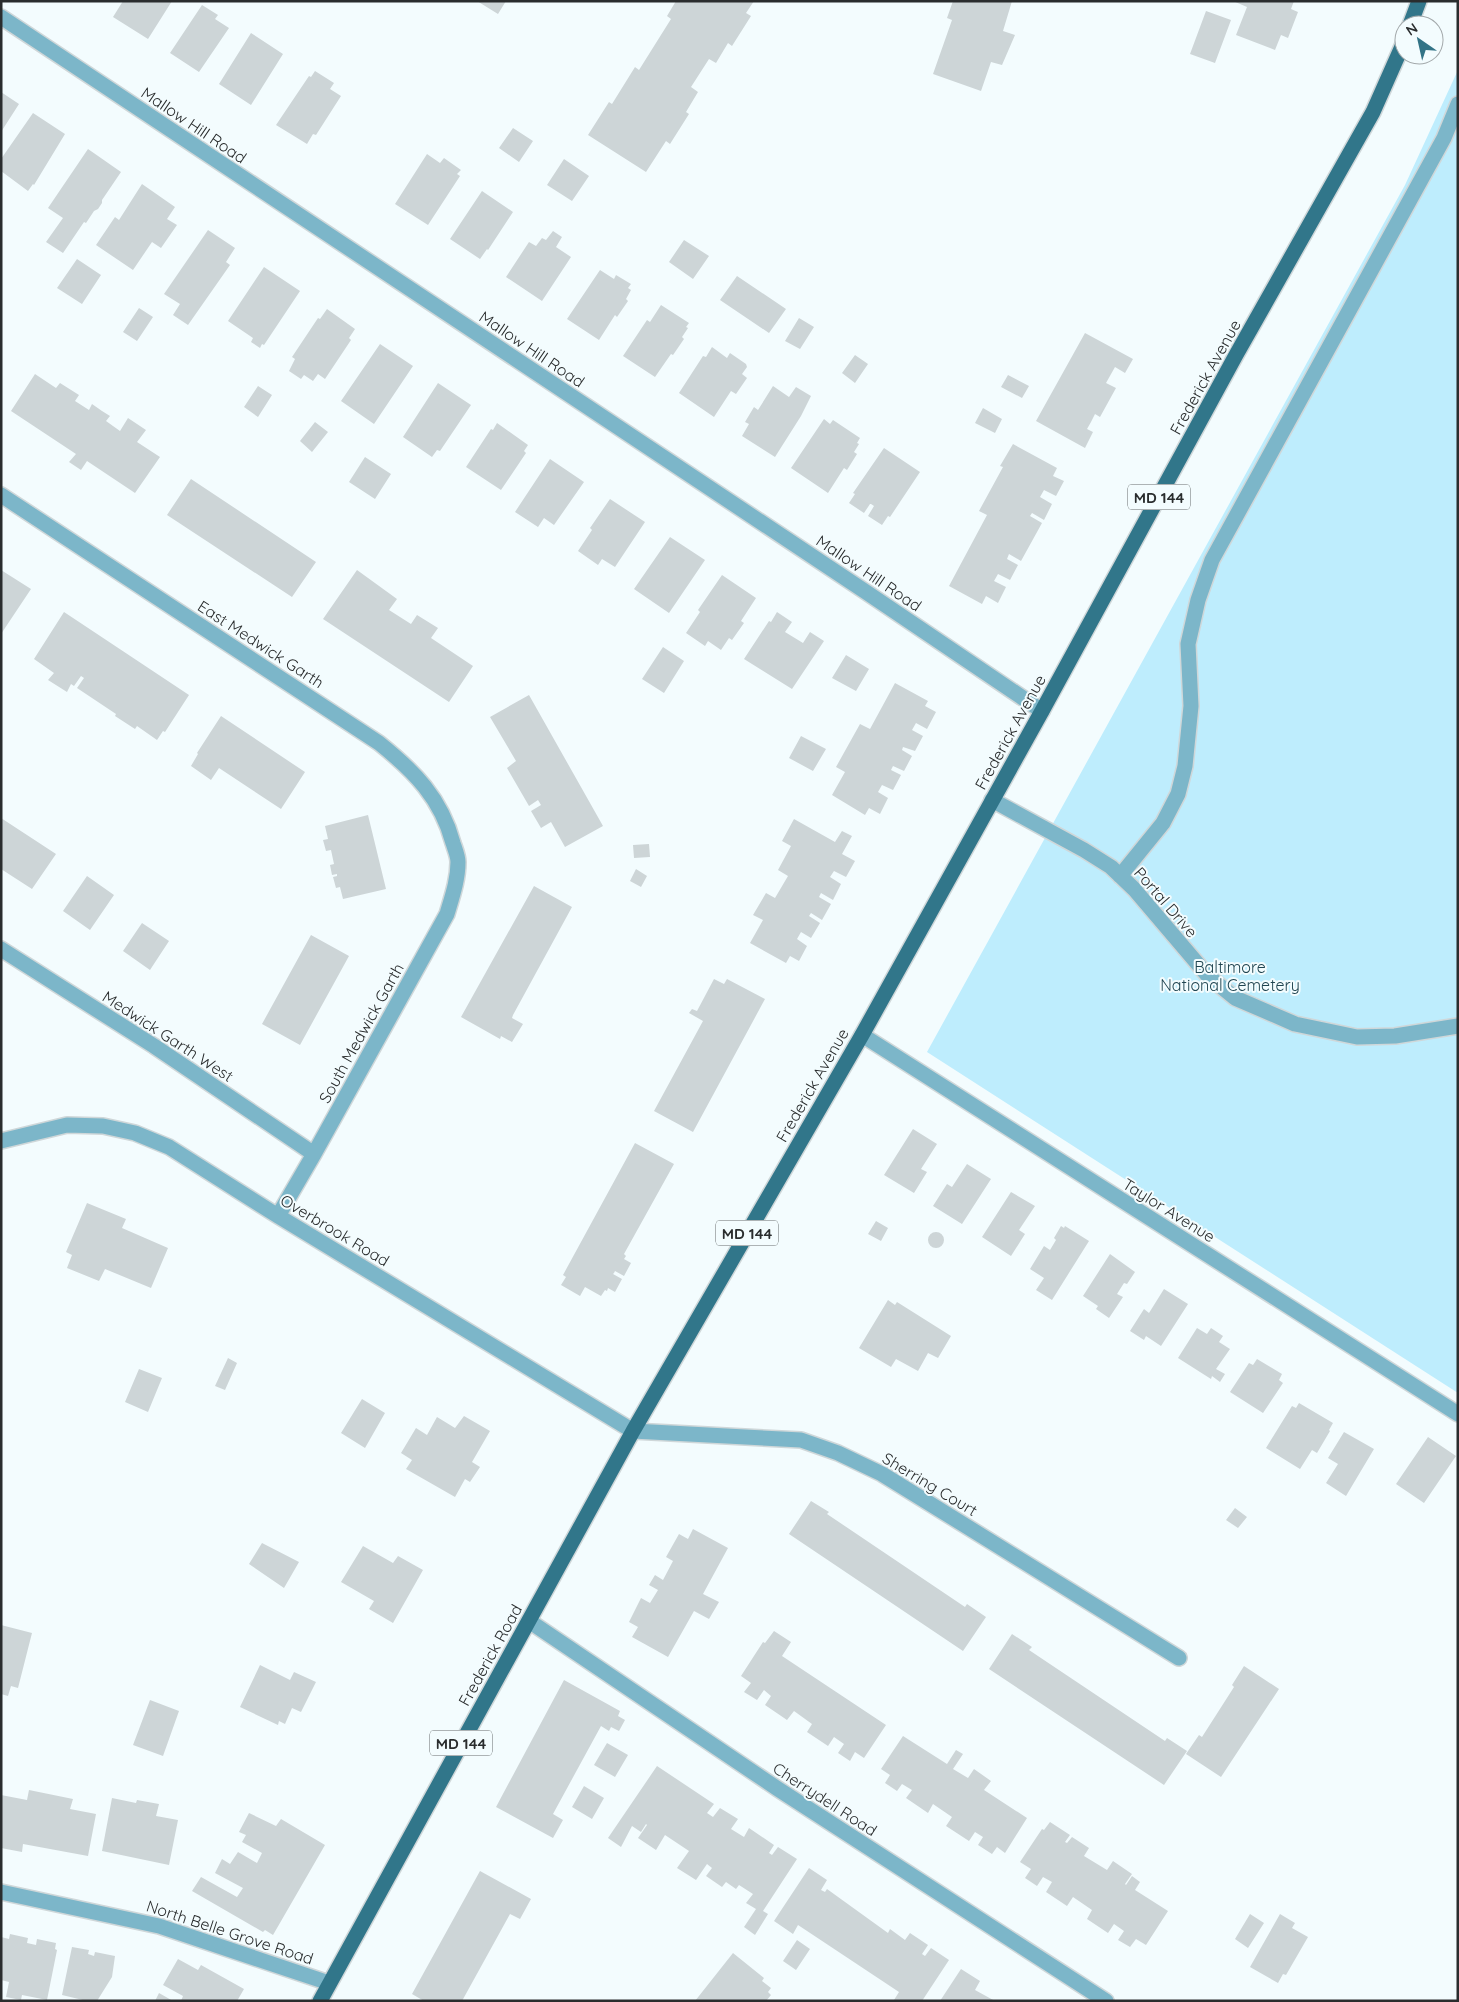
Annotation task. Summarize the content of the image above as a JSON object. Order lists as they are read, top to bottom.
{
  "streets": {
    "main road": ["Frederick Avenue", "MD 144", "Frederick Road"],
    "street": [
      "Mallow Hill Road",
      "East Medwick Garth",
      "Portal Drive",
      "South Medwick Garth",
      "Medwick Garth West",
      "Taylor Avenue",
      "Overbrook Road",
      "Sherring Court",
      "Cherrydell Road",
      "North Belle Grove Road"
    ]
  },
  "crossings": [
    ["Mallow Hill Road", "Frederick Avenue"],
    ["Frederick Avenue", "Portal Drive"],
    ["Frederick Avenue", "Taylor Avenue"],
    ["Frederick Avenue", "Overbrook Road"],
    ["Frederick Avenue", "Sherring Court"],
    ["Frederick Avenue", "Frederick Road"],
    ["East Medwick Garth", "South Medwick Garth"],
    ["South Medwick Garth", "Medwick Garth West"],
    ["South Medwick Garth", "Overbrook Road"],
    ["Overbrook Road", "Sherring Court"],
    ["Overbrook Road", "Frederick Road"],
    ["Sherring Court", "Frederick Road"],
    ["Frederick Road", "Cherrydell Road"],
    ["Frederick Road", "North Belle Grove Road"]
  ],
  "parks": ["Baltimore National Cemetery"],
  "north": "top left"
}
